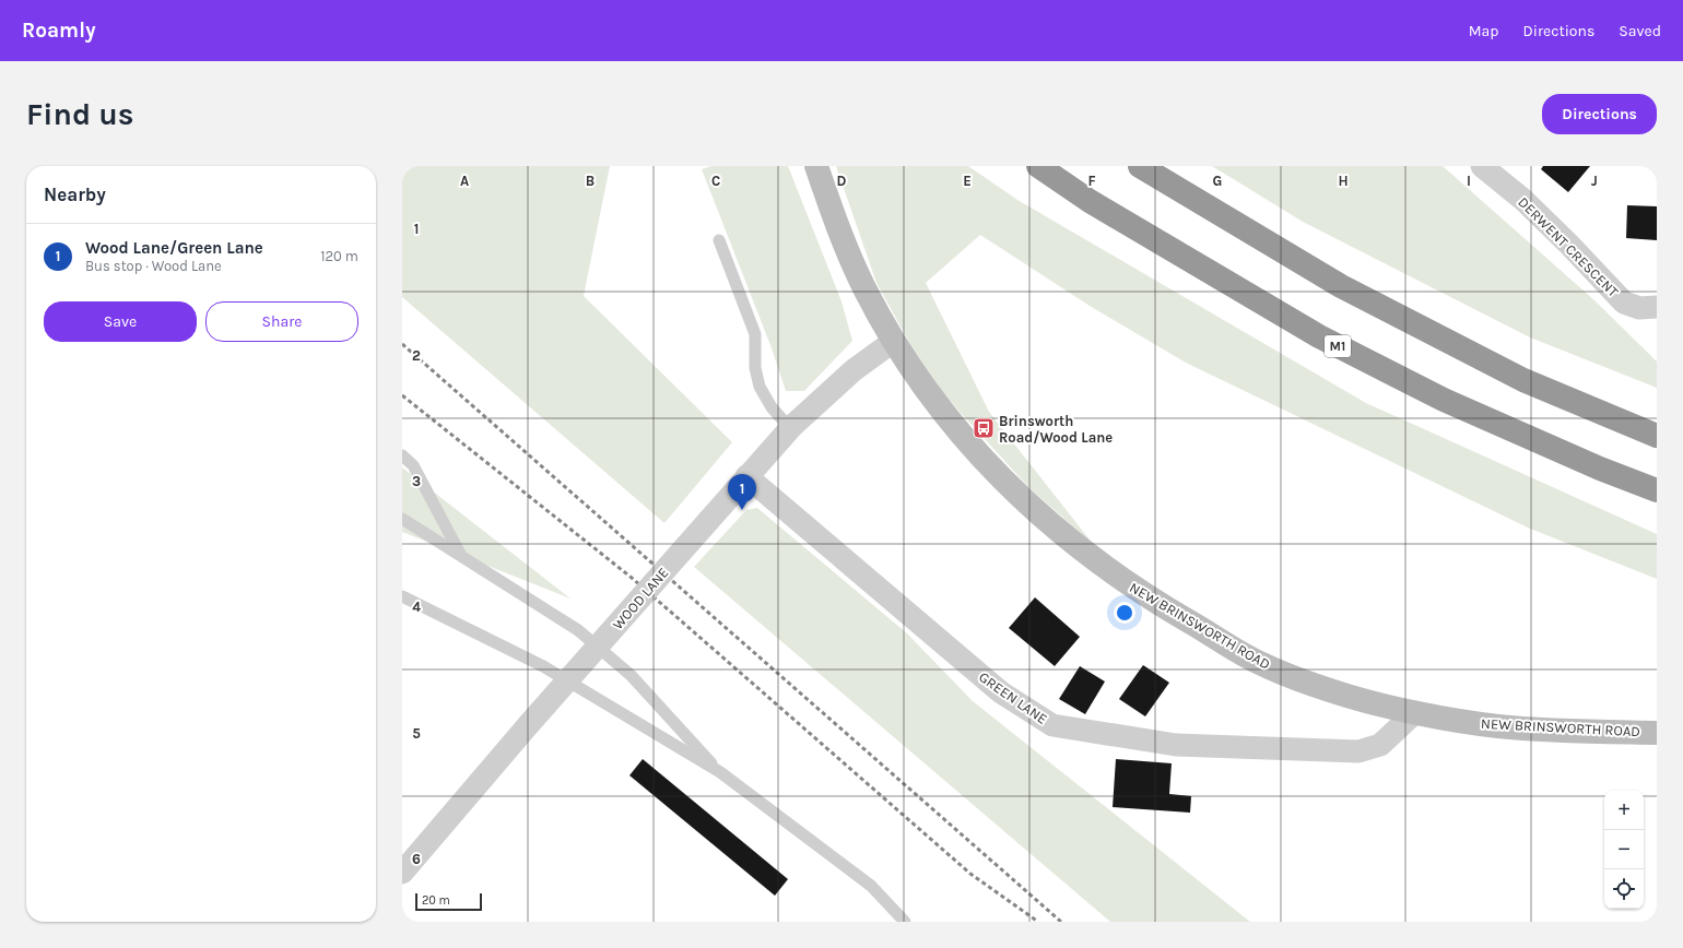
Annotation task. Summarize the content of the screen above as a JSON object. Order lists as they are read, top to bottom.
{
  "streets": {
    "highway": ["M1"],
    "main road": ["NEW BRINSWORTH ROAD"],
    "street": ["DERWENT CRESCENT", "WOOD LANE", "GREEN LANE"]
  },
  "crossings": [
    ["WOOD LANE", "NEW BRINSWORTH ROAD"],
    ["WOOD LANE", "GREEN LANE"],
    ["NEW BRINSWORTH ROAD", "GREEN LANE"]
  ],
  "places": {
    "bus stop": ["Brinsworth Road/Wood Lane"]
  },
  "scale_bar": "20 m",
  "page": {
    "header": "Roamly",
    "nav": ["Map", "Directions", "Saved"],
    "buttons": [
      "Directions",
      ["Save", "Share"]
    ],
    "title": "Find us",
    "heading": "Nearby",
    "list": [
      {
        "mark": "1",
        "name": "Wood Lane/Green Lane",
        "note": "Bus stop · Wood Lane",
        "value": "120 m"
      }
    ],
    "pins": "1",
    "map_buttons": ["+", "−"],
    "scale": "20 m"
  },
  "grid": {
    "columns": [
      "A",
      "B",
      "C",
      "D",
      "E",
      "F",
      "G",
      "H",
      "I",
      "J"
    ],
    "rows": [
      "1",
      "2",
      "3",
      "4",
      "5",
      "6"
    ]
  }
}
